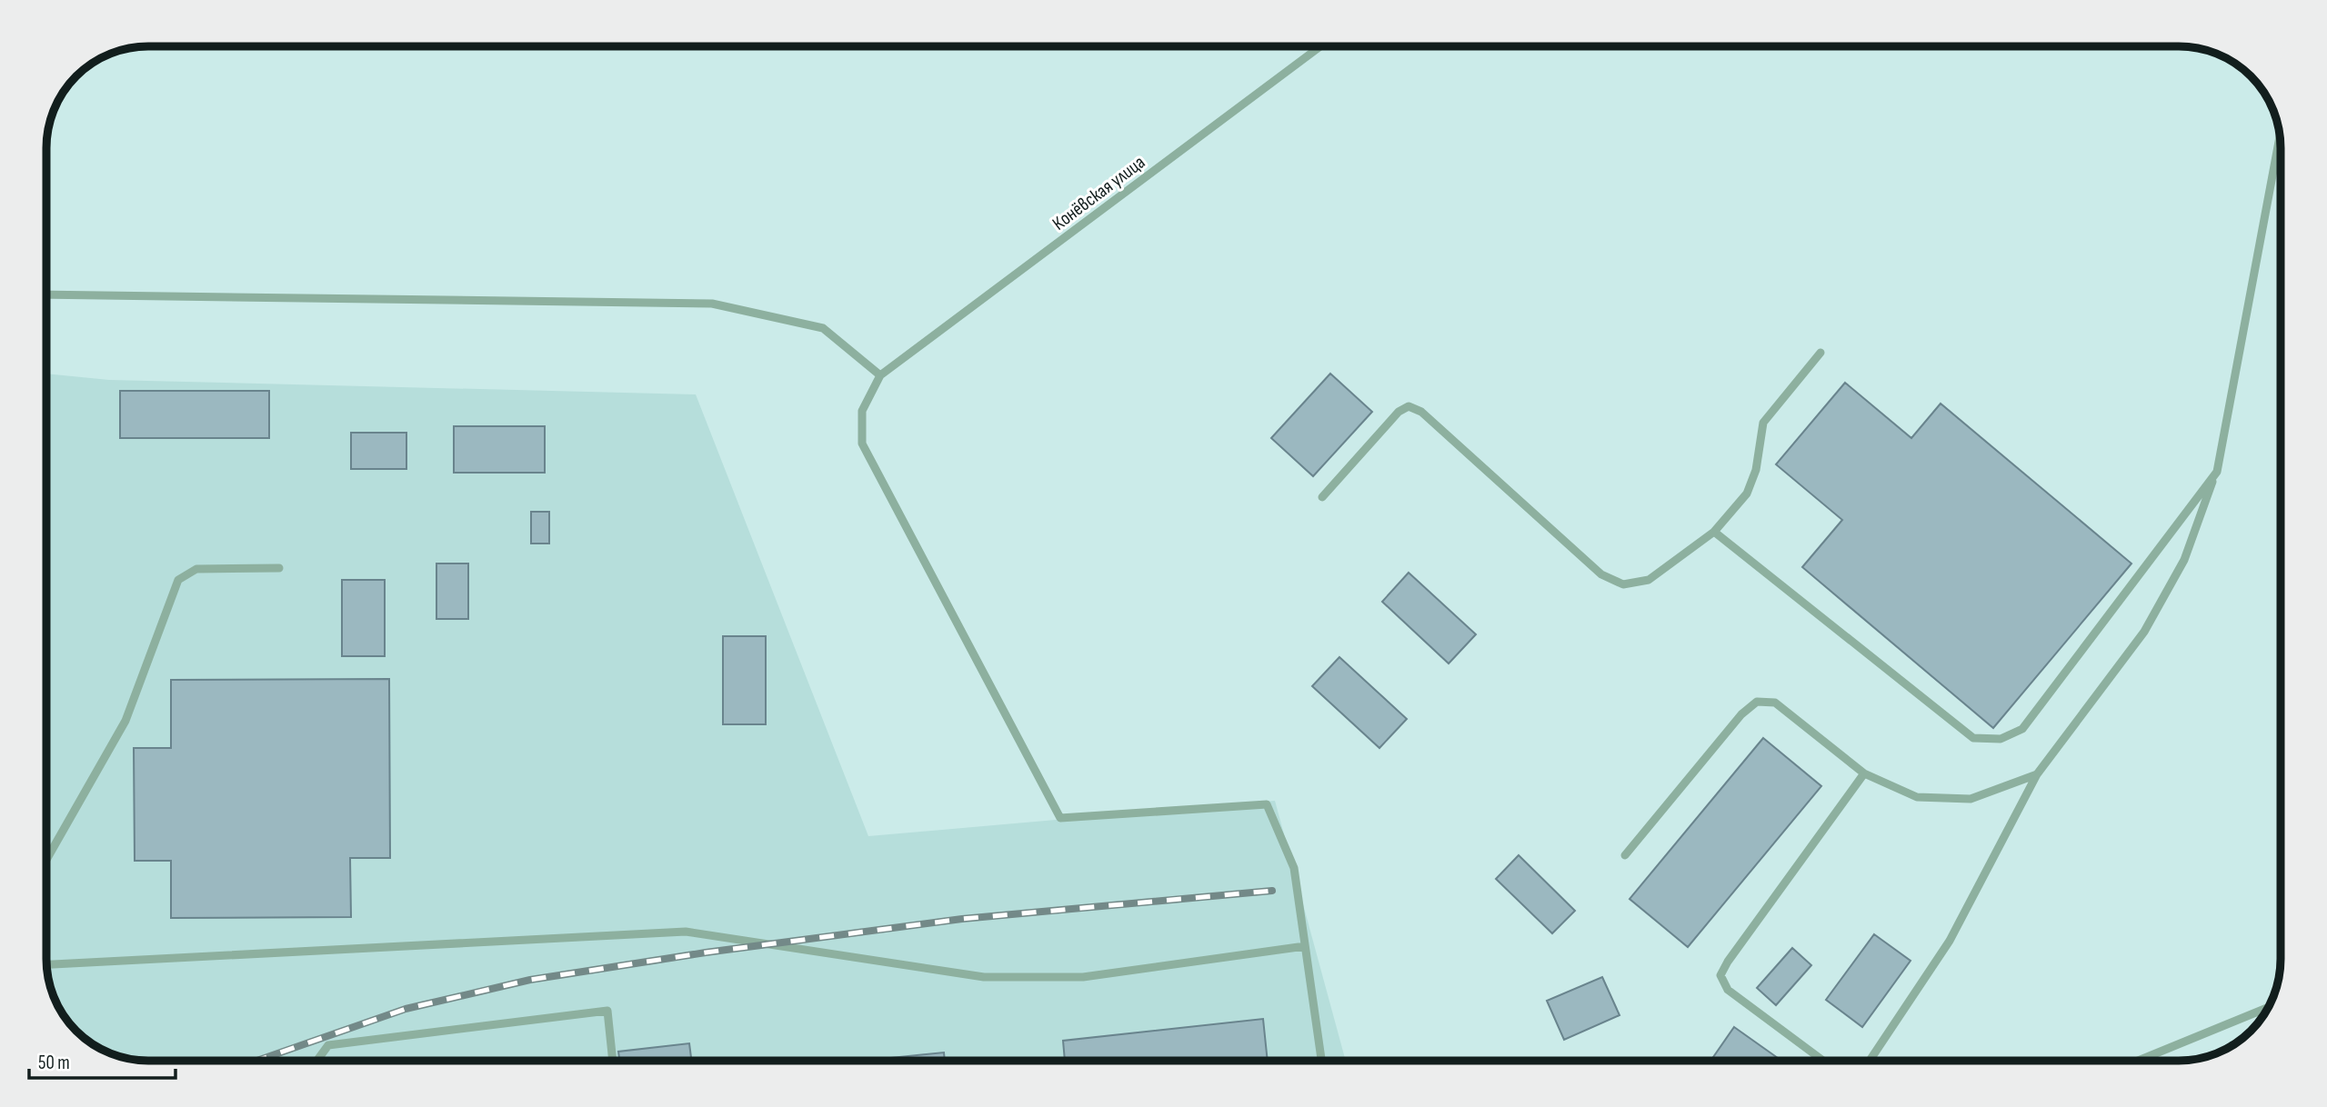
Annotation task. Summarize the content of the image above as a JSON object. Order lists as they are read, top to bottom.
{
  "streets": {
    "lane": ["Конёвская улица"]
  },
  "scale_bar": "50 m"
}
